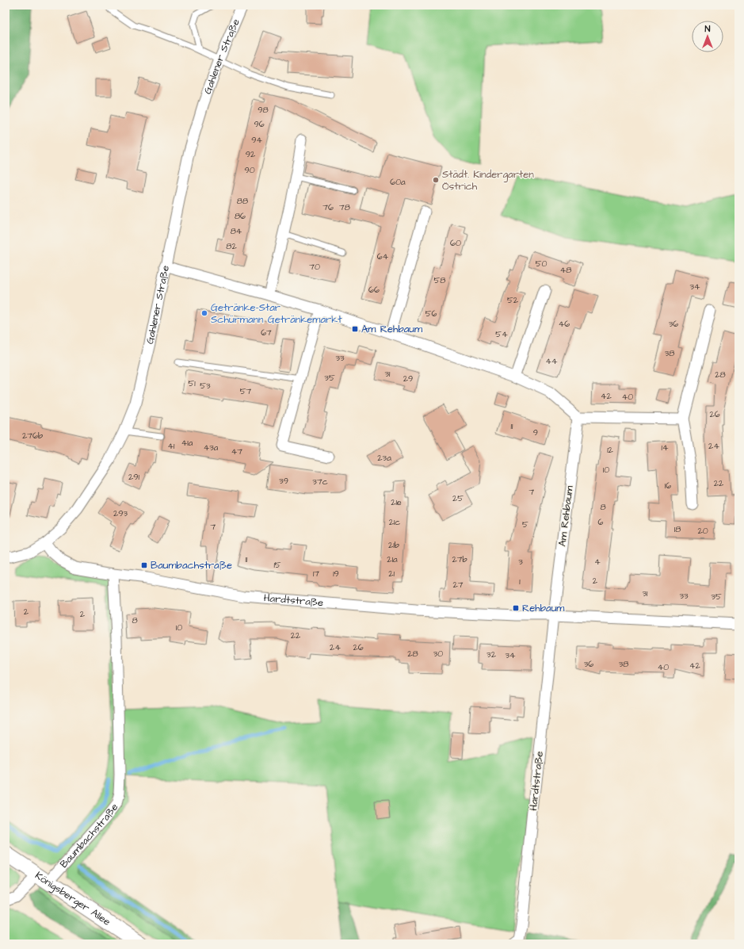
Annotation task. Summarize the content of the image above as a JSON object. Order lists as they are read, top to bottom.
{
  "streets": {
    "main road": ["Königsberger Allee"],
    "street": [
      "Gahlener Straße",
      "Am Rehbaum",
      "Hardtstraße",
      "Baumbachstraße"
    ]
  },
  "crossings": [
    ["Gahlener Straße", "Hardtstraße"],
    ["Am Rehbaum", "Hardtstraße"],
    ["Hardtstraße", "Baumbachstraße"],
    ["Baumbachstraße", "Königsberger Allee"]
  ],
  "places": {
    "other": ["Städt. Kindergarten Östrich", "Getränke-Star Schürmann Getränkemarkt"],
    "transit": ["Am Rehbaum", "Baumbachstraße", "Rehbaum"]
  },
  "house_numbers": [
    "98",
    "96",
    "94",
    "92",
    "90",
    "60a",
    "88",
    "76",
    "78",
    "86",
    "84",
    "60",
    "82",
    "64",
    "50",
    "70",
    "48",
    "58",
    "34",
    "66",
    "52",
    "56",
    "46",
    "36",
    "67",
    "54",
    "38",
    "33",
    "44",
    "31",
    "28",
    "35",
    "29",
    "51",
    "53",
    "57",
    "42",
    "40",
    "26",
    "11",
    "9",
    "276b",
    "41a",
    "41",
    "24",
    "43a",
    "14",
    "12",
    "47",
    "23a",
    "10",
    "291",
    "39",
    "37c",
    "22",
    "16",
    "7",
    "25",
    "21e",
    "8",
    "293",
    "21c",
    "6",
    "5",
    "7",
    "18",
    "20",
    "21b",
    "11",
    "21a",
    "27b",
    "3",
    "4",
    "15",
    "17",
    "19",
    "21",
    "2",
    "1",
    "27",
    "31",
    "33",
    "35",
    "2",
    "2",
    "8",
    "10",
    "22",
    "24",
    "26",
    "28",
    "30",
    "32",
    "34",
    "36",
    "38",
    "42",
    "40"
  ],
  "north": "top"
}
